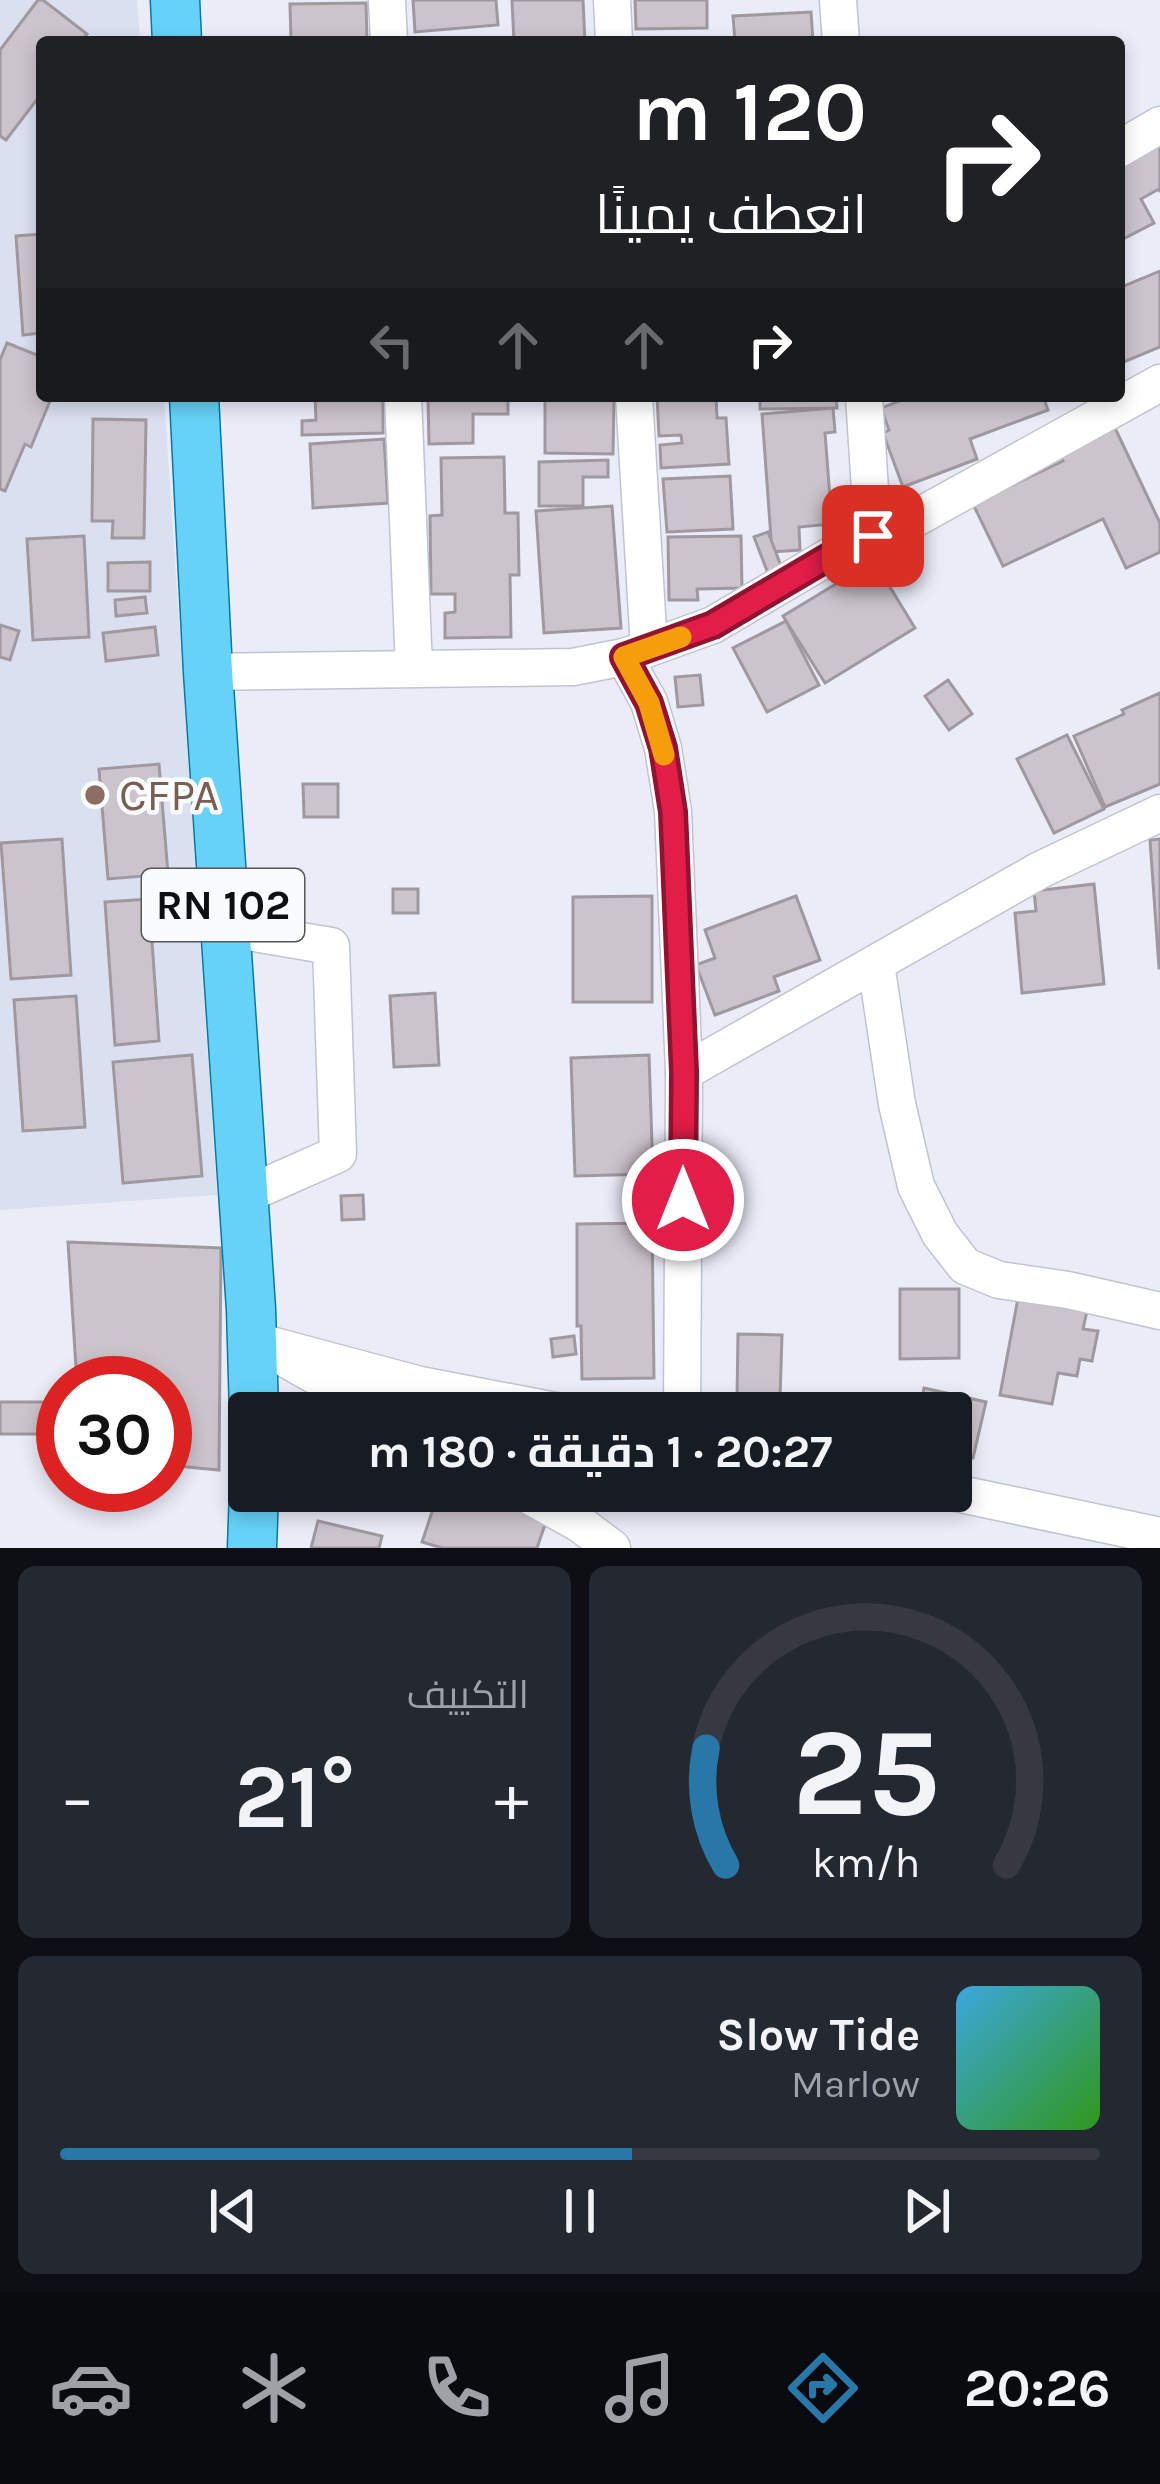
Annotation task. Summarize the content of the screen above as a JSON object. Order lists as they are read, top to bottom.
{
  "streets": {
    "main road": ["RN 102"]
  },
  "places": ["CFPA"],
  "page": {
    "turn": ["120 m", "انعطف يمينًا"],
    "limit": "30",
    "trip": "20:27 · 1 دقيقة · 180 m",
    "tile": "التكييف",
    "heat": ["−", "21°", "+"],
    "song": ["Slow Tide", "Marlow"],
    "tabs": "20:26",
    "gauge": ["25", "km/h"]
  }
}
